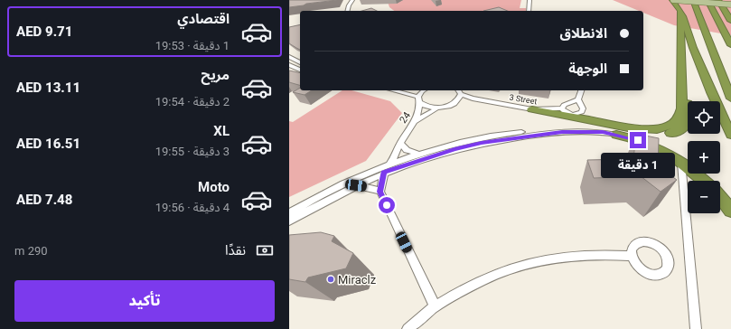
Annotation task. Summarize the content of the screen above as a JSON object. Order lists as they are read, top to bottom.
{
  "streets": {
    "street": ["3 Street", "24"]
  },
  "places": ["Miraclz"],
  "page": {
    "list": [
      {
        "name": "اقتصادي",
        "note": "1 دقيقة · 19:53",
        "value": "AED 9.71"
      },
      {
        "name": "مريح",
        "note": "2 دقيقة · 19:54",
        "value": "AED 13.11"
      },
      {
        "name": "XL",
        "note": "3 دقيقة · 19:55",
        "value": "AED 16.51"
      },
      {
        "name": "Moto",
        "note": "4 دقيقة · 19:56",
        "value": "AED 7.48"
      }
    ],
    "banner": ["الانطلاق", "الوجهة"],
    "map_buttons": ["+", "−"],
    "bubble": "1 دقيقة",
    "pay": ["نقدًا", "290 m"],
    "buttons": "تأكيد"
  }
}
